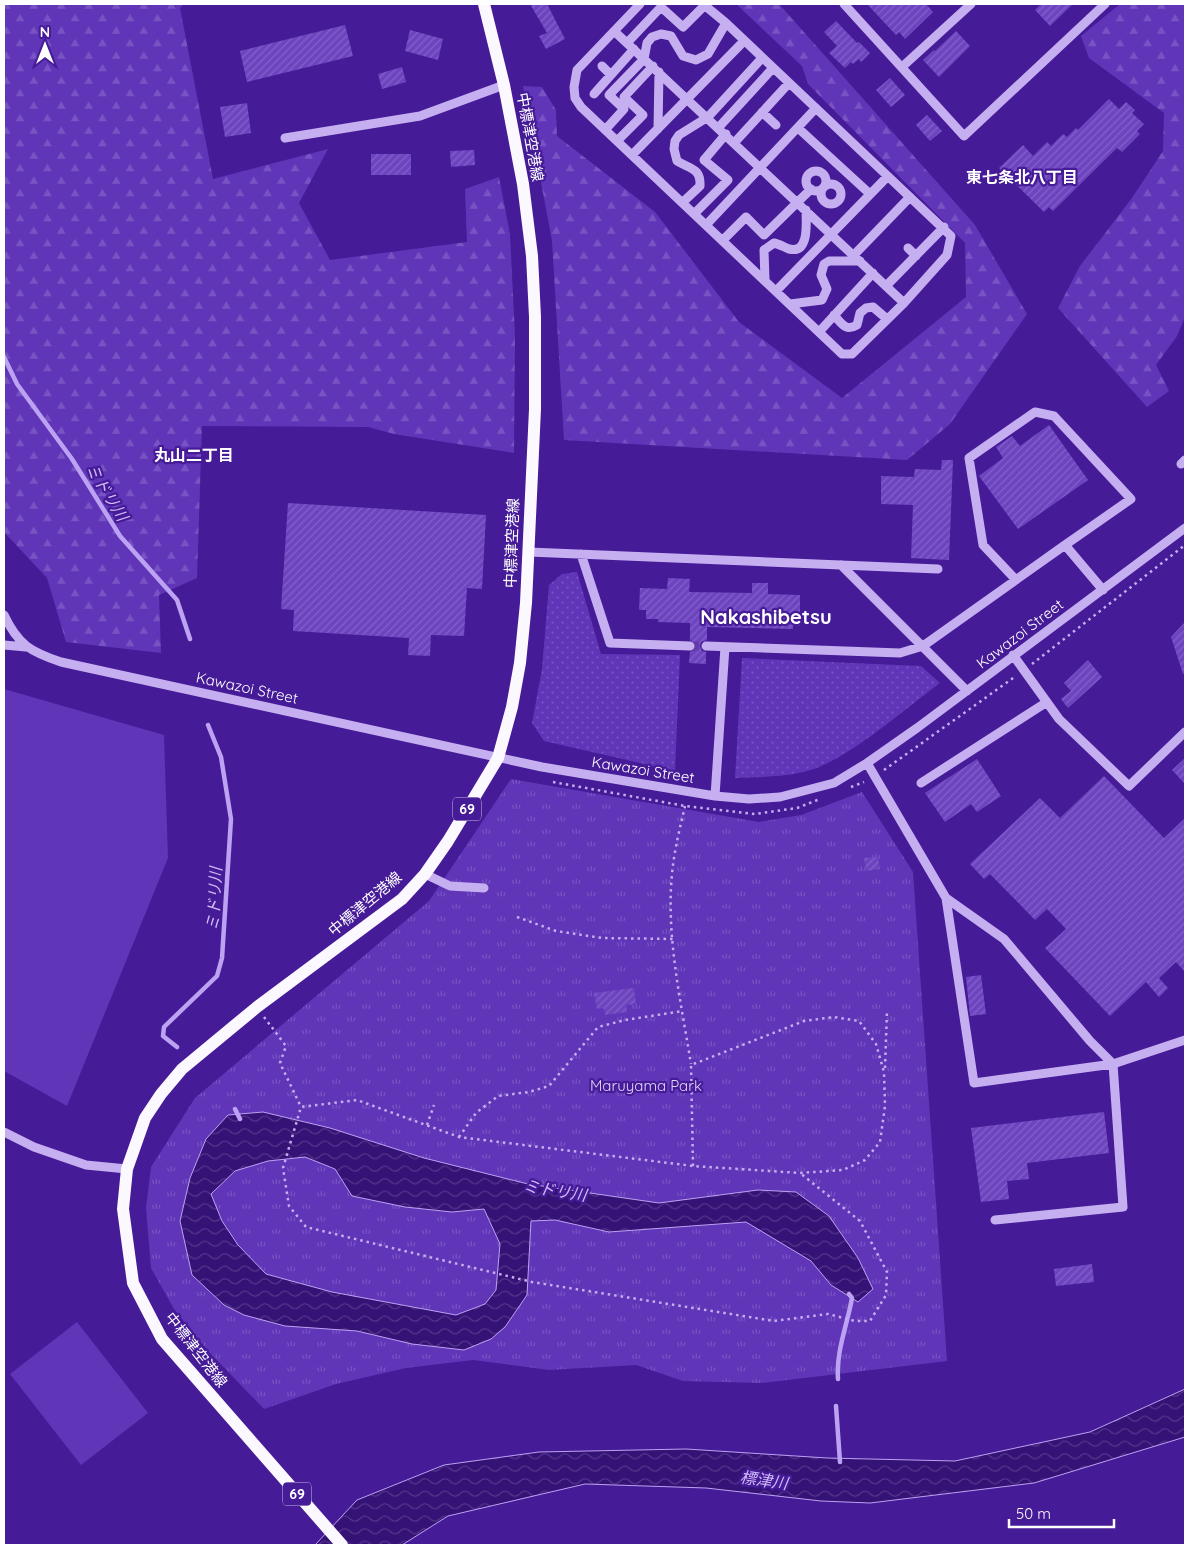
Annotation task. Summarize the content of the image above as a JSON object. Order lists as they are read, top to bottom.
{
  "streets": {
    "main road": ["中標津空港線", "69"],
    "street": ["Kawazoi Street"]
  },
  "crossings": [
    ["中標津空港線", "Kawazoi Street"]
  ],
  "districts": ["東七条北八丁目", "丸山二丁目", "Nakashibetsu"],
  "water": ["ミドリ川", "標津川"],
  "parks": ["Maruyama Park"],
  "scale_bar": "50 m",
  "north": "top"
}
